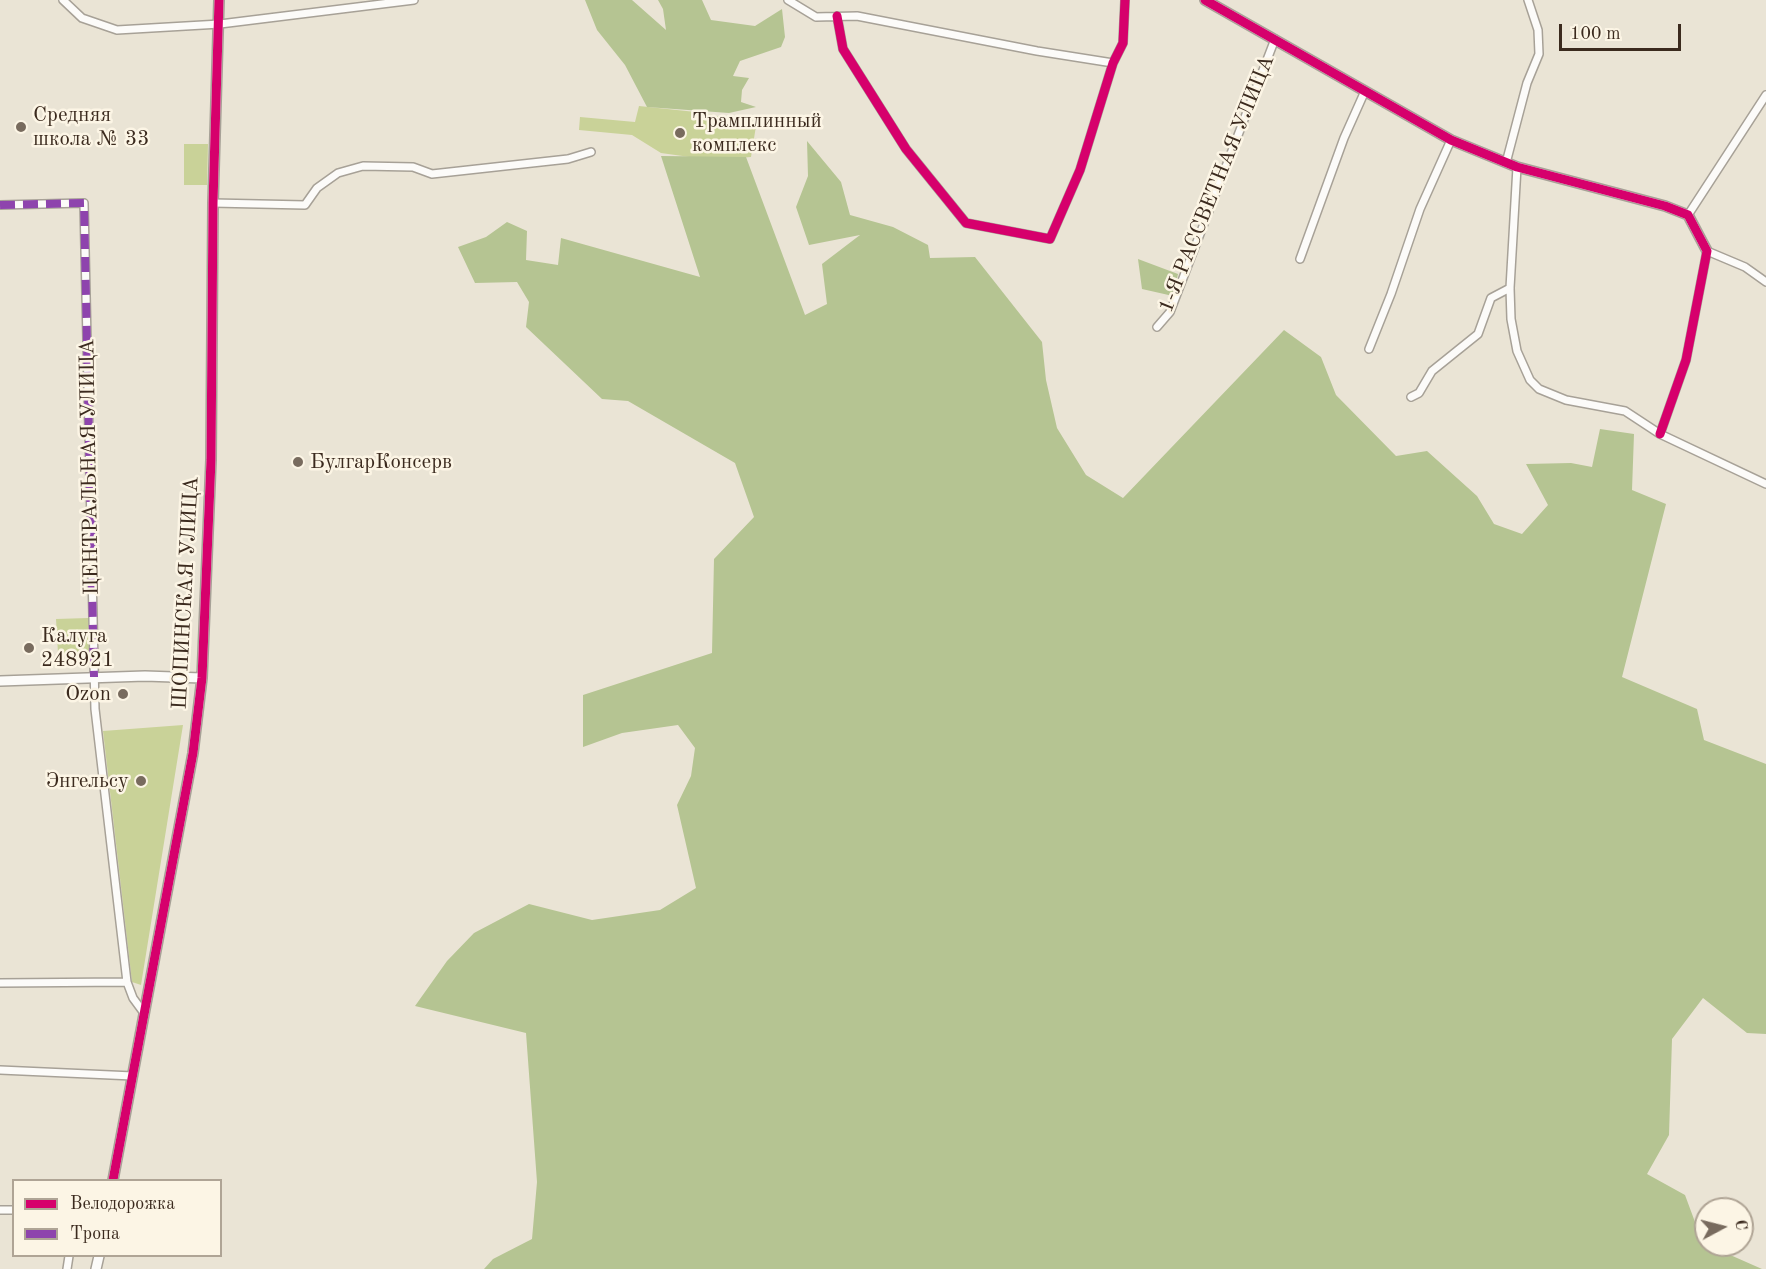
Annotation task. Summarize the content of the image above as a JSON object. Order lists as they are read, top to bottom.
{
  "streets": {
    "street": ["1-Я РАССВЕТНАЯ УЛИЦА", "ЦЕНТРАЛЬНАЯ УЛИЦА", "ШОПИНСКАЯ УЛИЦА"]
  },
  "crossings": [
    ["ЦЕНТРАЛЬНАЯ УЛИЦА", "ШОПИНСКАЯ УЛИЦА"]
  ],
  "places": [
    "Средняя школа № 33",
    "Трамплинный комплекс",
    "БулгарКонсерв",
    "Калуга 248921",
    "Ozon",
    "Энгельсу"
  ],
  "legend": ["Велодорожка", "Тропа"],
  "scale_bar": "100 m",
  "north": "right"
}
